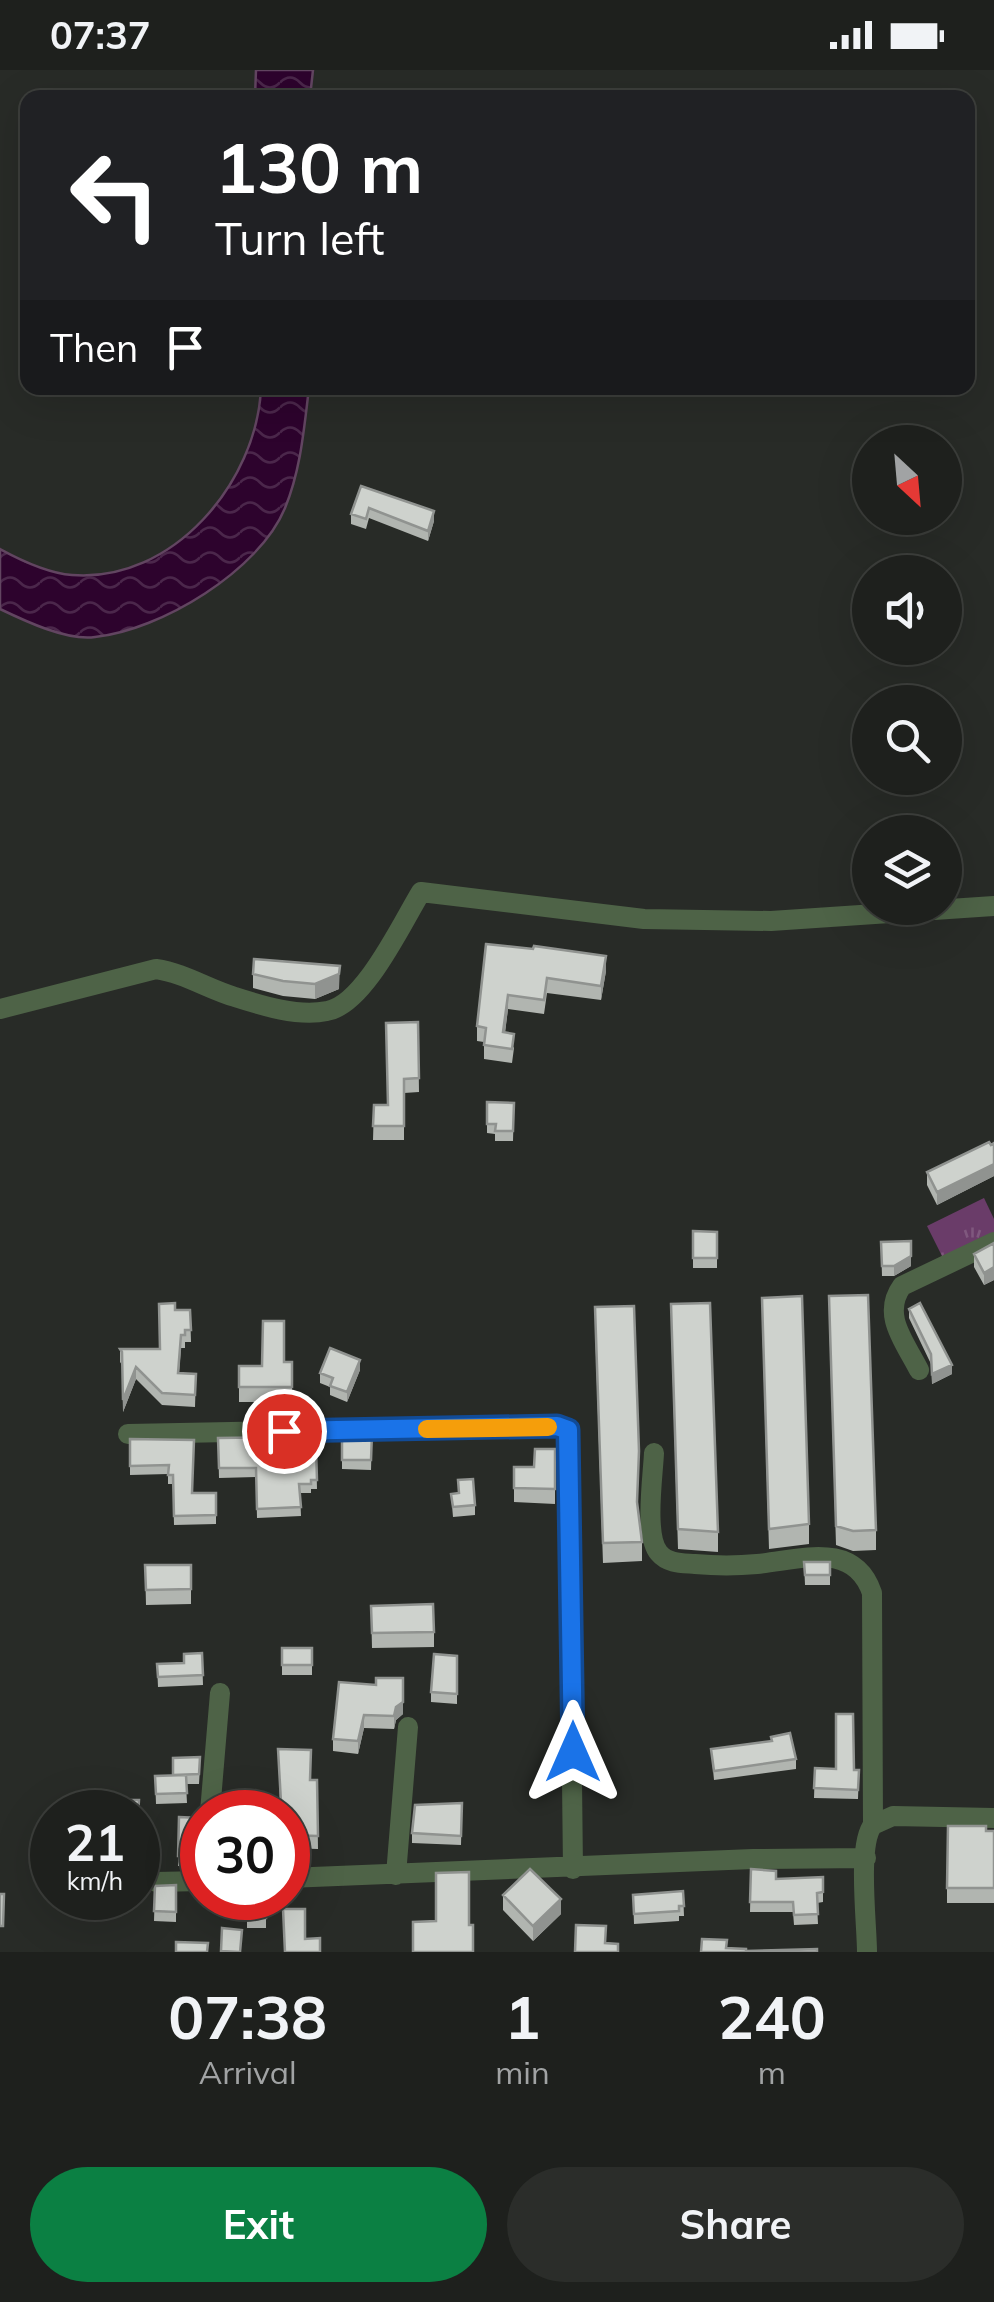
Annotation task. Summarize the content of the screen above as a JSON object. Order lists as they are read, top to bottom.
{
  "north": "bottom right",
  "page": {
    "status": "07:37",
    "turn": ["130 m", "Turn left"],
    "then": "Then",
    "speed": "21 km/h",
    "limit": "30",
    "eta": [
      "07:38",
      "Arrival",
      "1",
      "min",
      "240",
      "m"
    ],
    "buttons": ["Exit", "Share"]
  }
}
